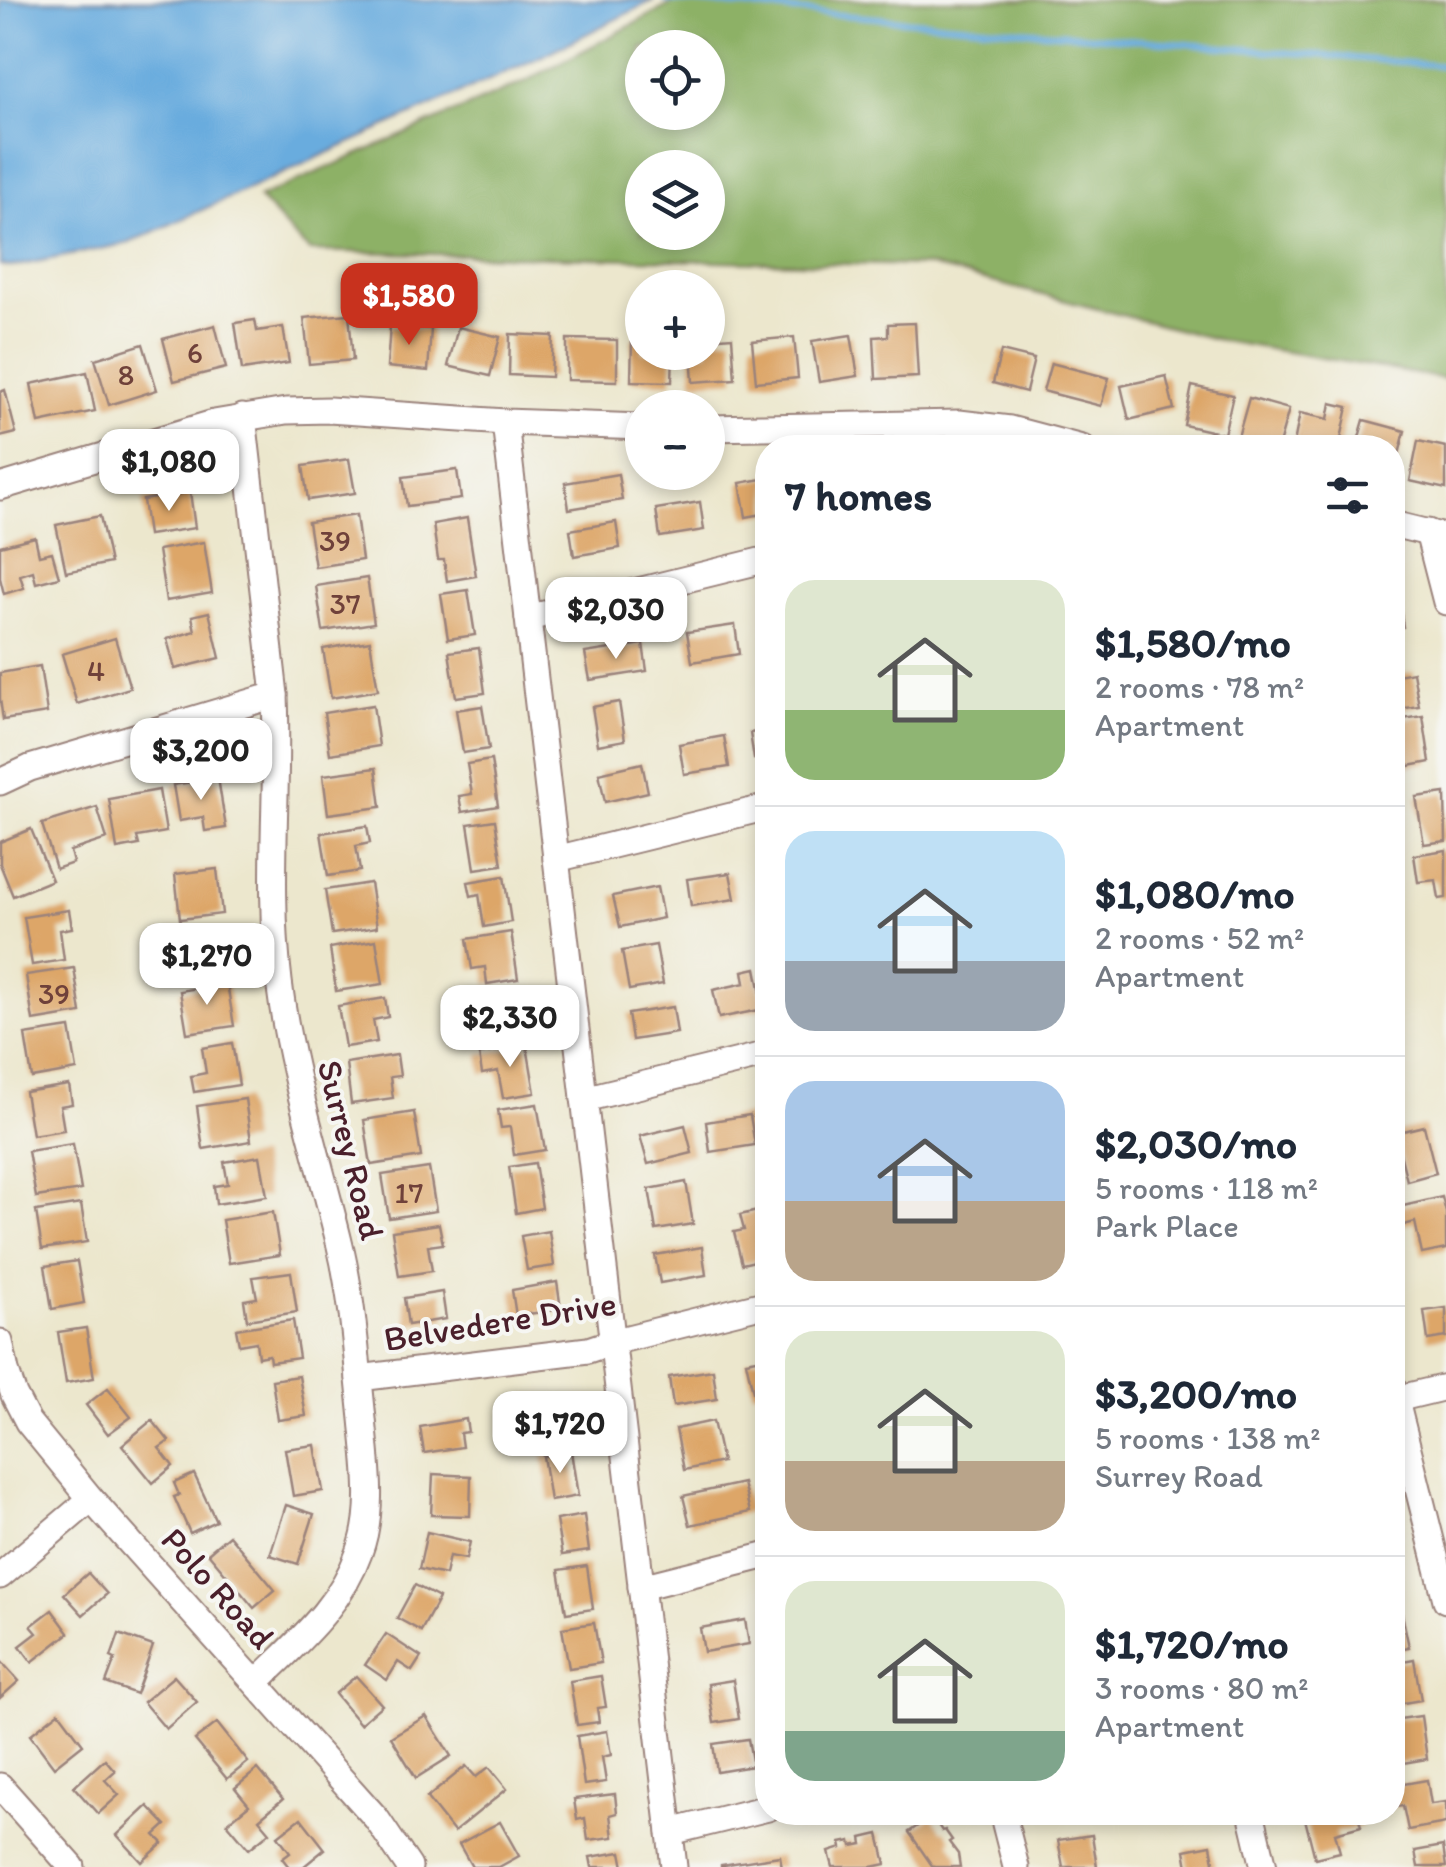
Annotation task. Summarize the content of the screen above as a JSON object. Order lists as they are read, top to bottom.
{
  "streets": {
    "street": ["Surrey Road", "Belvedere Drive", "Polo Road"]
  },
  "crossings": [
    ["Surrey Road", "Belvedere Drive"],
    ["Surrey Road", "Polo Road"]
  ],
  "house_numbers": [
    "6",
    "8",
    "39",
    "37",
    "4",
    "39",
    "17"
  ],
  "page": {
    "map_buttons": ["+", "−"],
    "price": [
      "$1,580",
      "$1,080",
      "$2,030",
      "$3,200",
      "$1,270",
      "$2,330",
      "$1,720"
    ],
    "heading": "7 homes",
    "list": [
      {
        "name": "$1,580/mo",
        "note": "2 rooms · 78 m² · Apartment"
      },
      {
        "name": "$1,080/mo",
        "note": "2 rooms · 52 m² · Apartment"
      },
      {
        "name": "$2,030/mo",
        "note": "5 rooms · 118 m² · Park Place"
      },
      {
        "name": "$3,200/mo",
        "note": "5 rooms · 138 m² · Surrey Road"
      },
      {
        "name": "$1,720/mo",
        "note": "3 rooms · 80 m² · Apartment"
      }
    ]
  }
}
